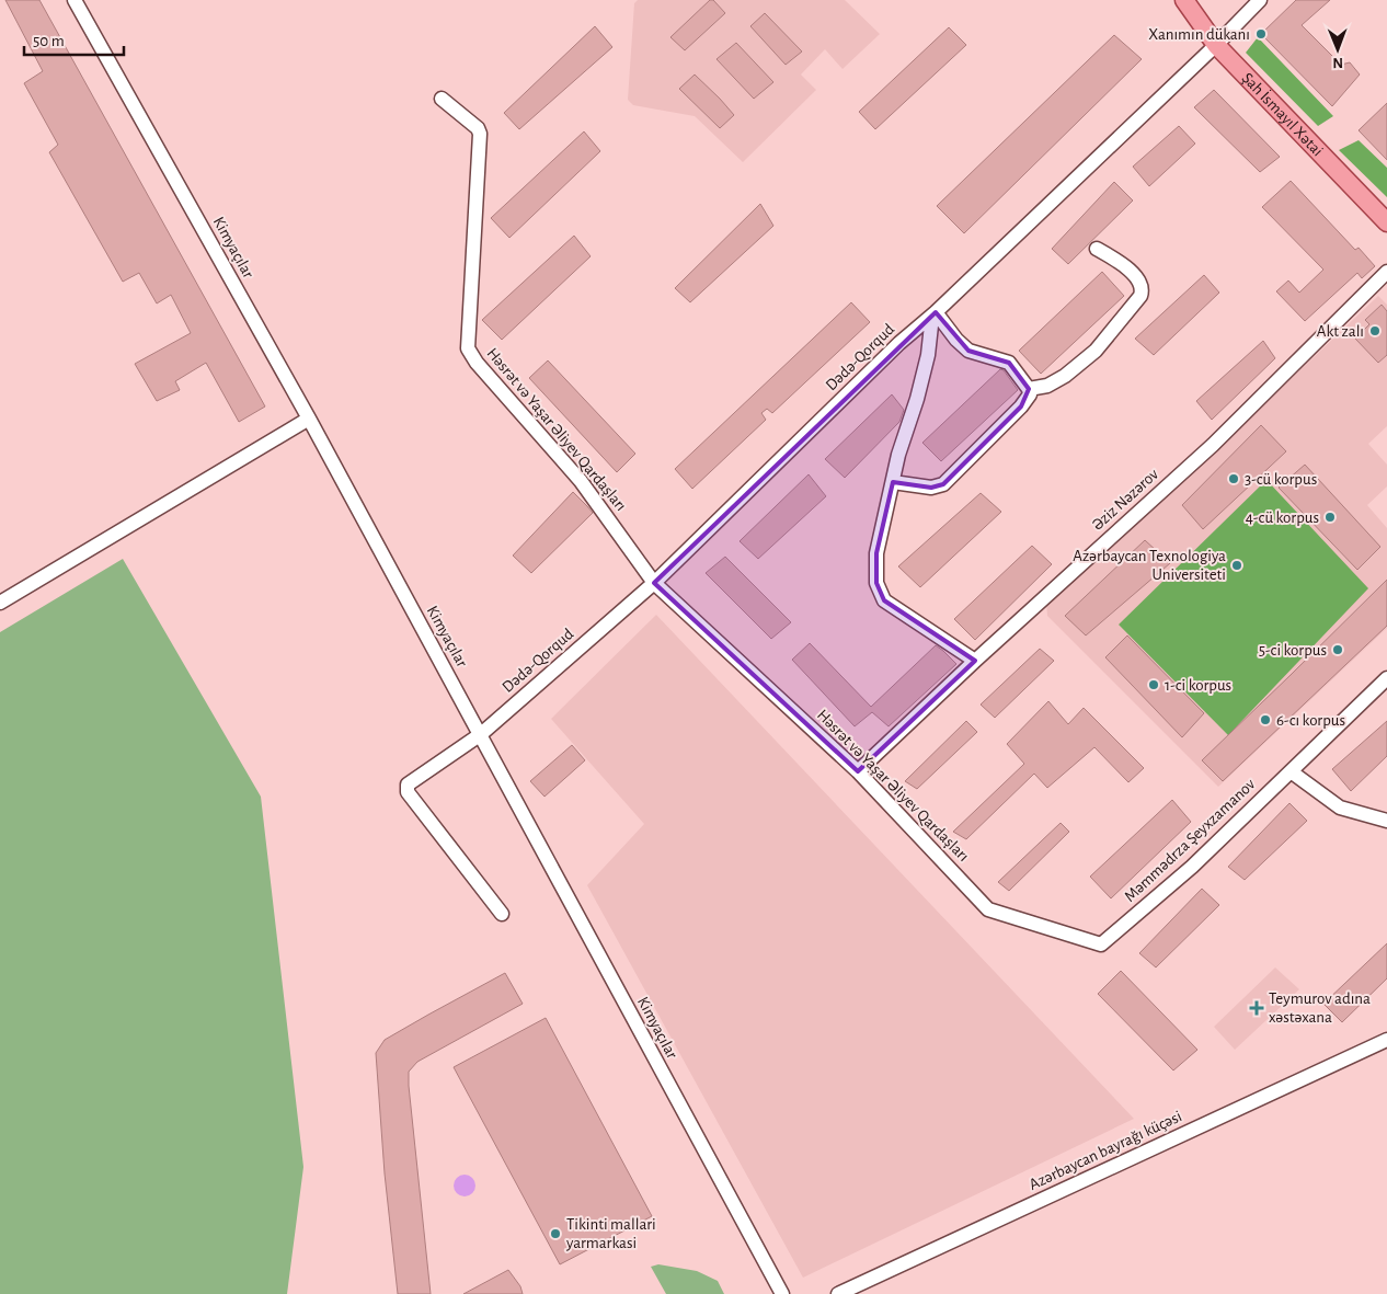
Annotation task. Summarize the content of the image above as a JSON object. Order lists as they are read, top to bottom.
{
  "streets": {
    "main road": ["Şah İsmayıl Xətai"],
    "street": [
      "Kimyaçılar",
      "Dədə-Qorqud",
      "Həsrət və Yaşar Əliyev Qardaşları",
      "Əziz Nəzərov",
      "Məmmədrza Şeyxzamanov",
      "Azərbaycan bayrağı küçəsi"
    ]
  },
  "crossings": [
    ["Şah İsmayıl Xətai", "Dədə-Qorqud"],
    ["Kimyaçılar", "Dədə-Qorqud"],
    ["Dədə-Qorqud", "Həsrət və Yaşar Əliyev Qardaşları"],
    ["Həsrət və Yaşar Əliyev Qardaşları", "Əziz Nəzərov"],
    ["Həsrət və Yaşar Əliyev Qardaşları", "Məmmədrza Şeyxzamanov"]
  ],
  "places": {
    "other": [
      "Xanımın dükanı",
      "Akt zalı",
      "3-cü korpus",
      "4-cü korpus",
      "Azərbaycan Texnologiya Universiteti",
      "5-ci korpus",
      "1-ci korpus",
      "6-cı korpus",
      "Tikinti mallari yarmarkasi"
    ],
    "health": ["Teymurov adına xəstəxana"]
  },
  "scale_bar": "50 m",
  "north": "bottom"
}
